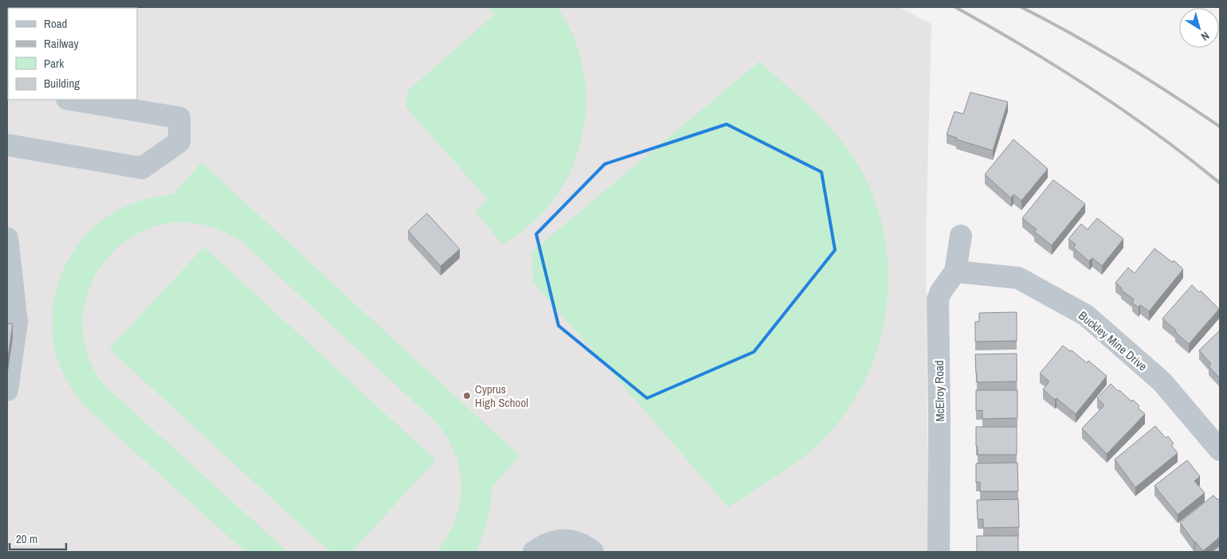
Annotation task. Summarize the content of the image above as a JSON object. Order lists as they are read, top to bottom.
{
  "streets": {
    "street": ["Buckley Mine Drive", "McElroy Road"]
  },
  "crossings": [
    ["Buckley Mine Drive", "McElroy Road"]
  ],
  "places": ["Cyprus High School"],
  "legend": [
    "Road",
    "Railway",
    "Park",
    "Building"
  ],
  "scale_bar": "20 m",
  "north": "bottom right"
}
